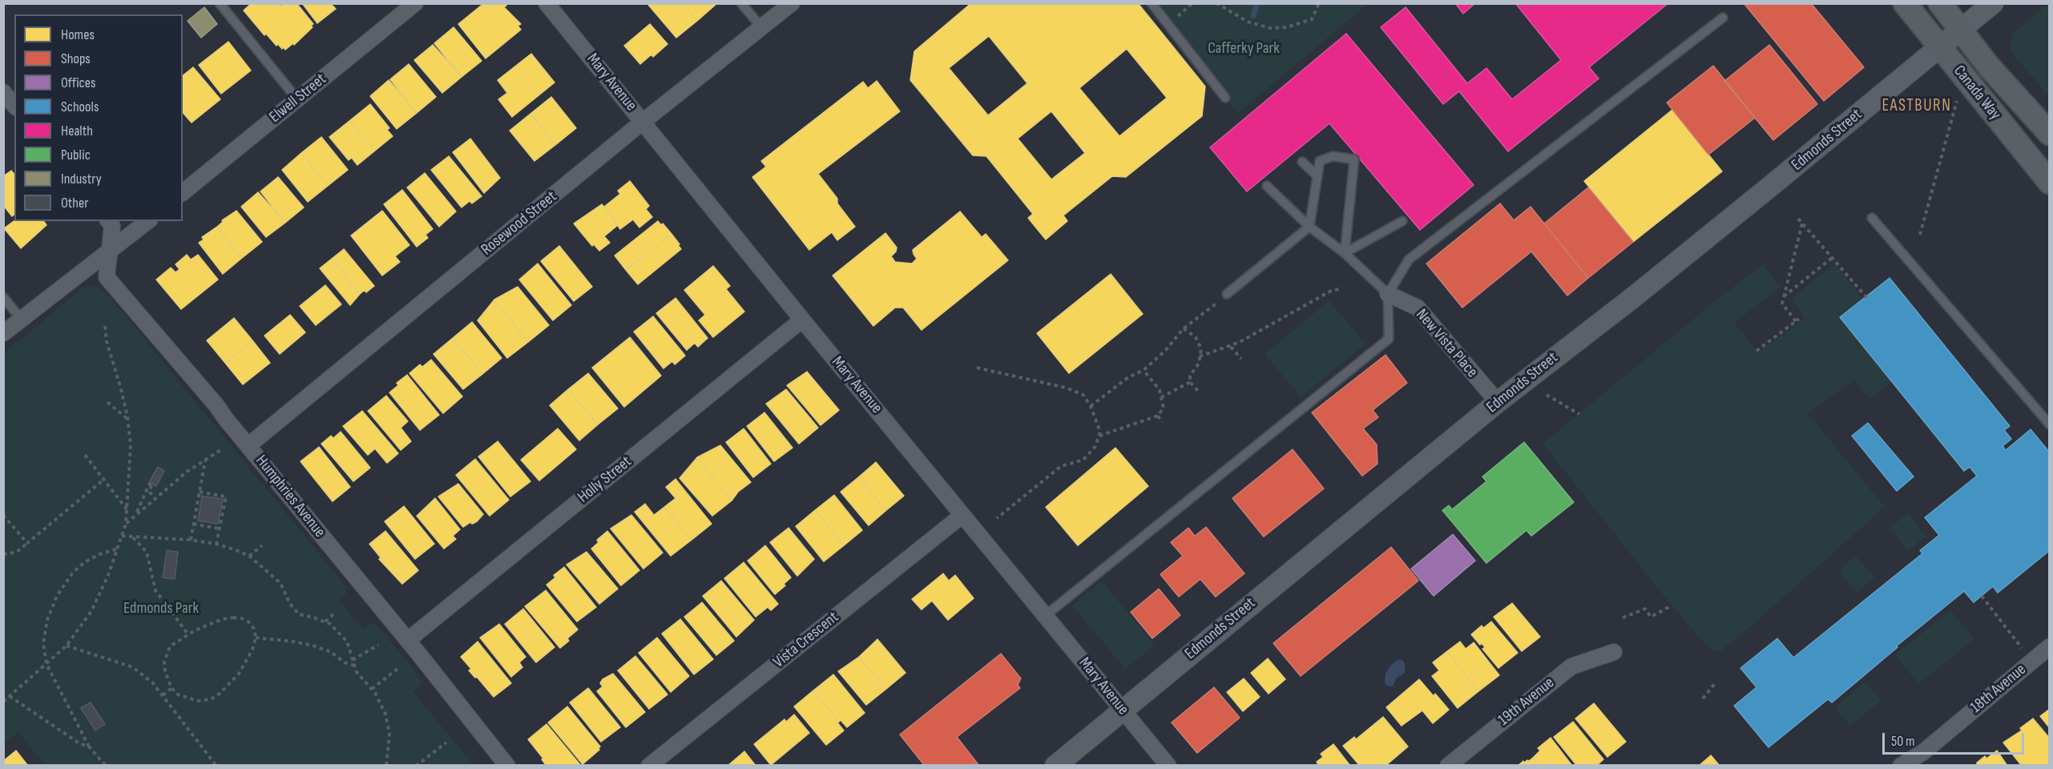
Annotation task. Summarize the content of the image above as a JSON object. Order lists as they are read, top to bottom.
{
  "streets": {
    "main road": ["Canada Way"],
    "street": [
      "Mary Avenue",
      "Elwell Street",
      "Edmonds Street",
      "Rosewood Street",
      "New Vista Place",
      "Holly Street",
      "Humphries Avenue",
      "Vista Crescent",
      "18th Avenue",
      "19th Avenue"
    ]
  },
  "crossings": [
    ["Mary Avenue", "Edmonds Street"],
    ["Mary Avenue", "Rosewood Street"],
    ["Mary Avenue", "Holly Street"],
    ["Mary Avenue", "Vista Crescent"],
    ["Canada Way", "Edmonds Street"],
    ["Edmonds Street", "New Vista Place"],
    ["Rosewood Street", "Humphries Avenue"],
    ["Holly Street", "Humphries Avenue"]
  ],
  "districts": ["EASTBURN"],
  "parks": ["Cafferky Park", "Edmonds Park"],
  "legend": [
    "Homes",
    "Shops",
    "Offices",
    "Schools",
    "Health",
    "Public",
    "Industry",
    "Other"
  ],
  "scale_bar": "50 m"
}
